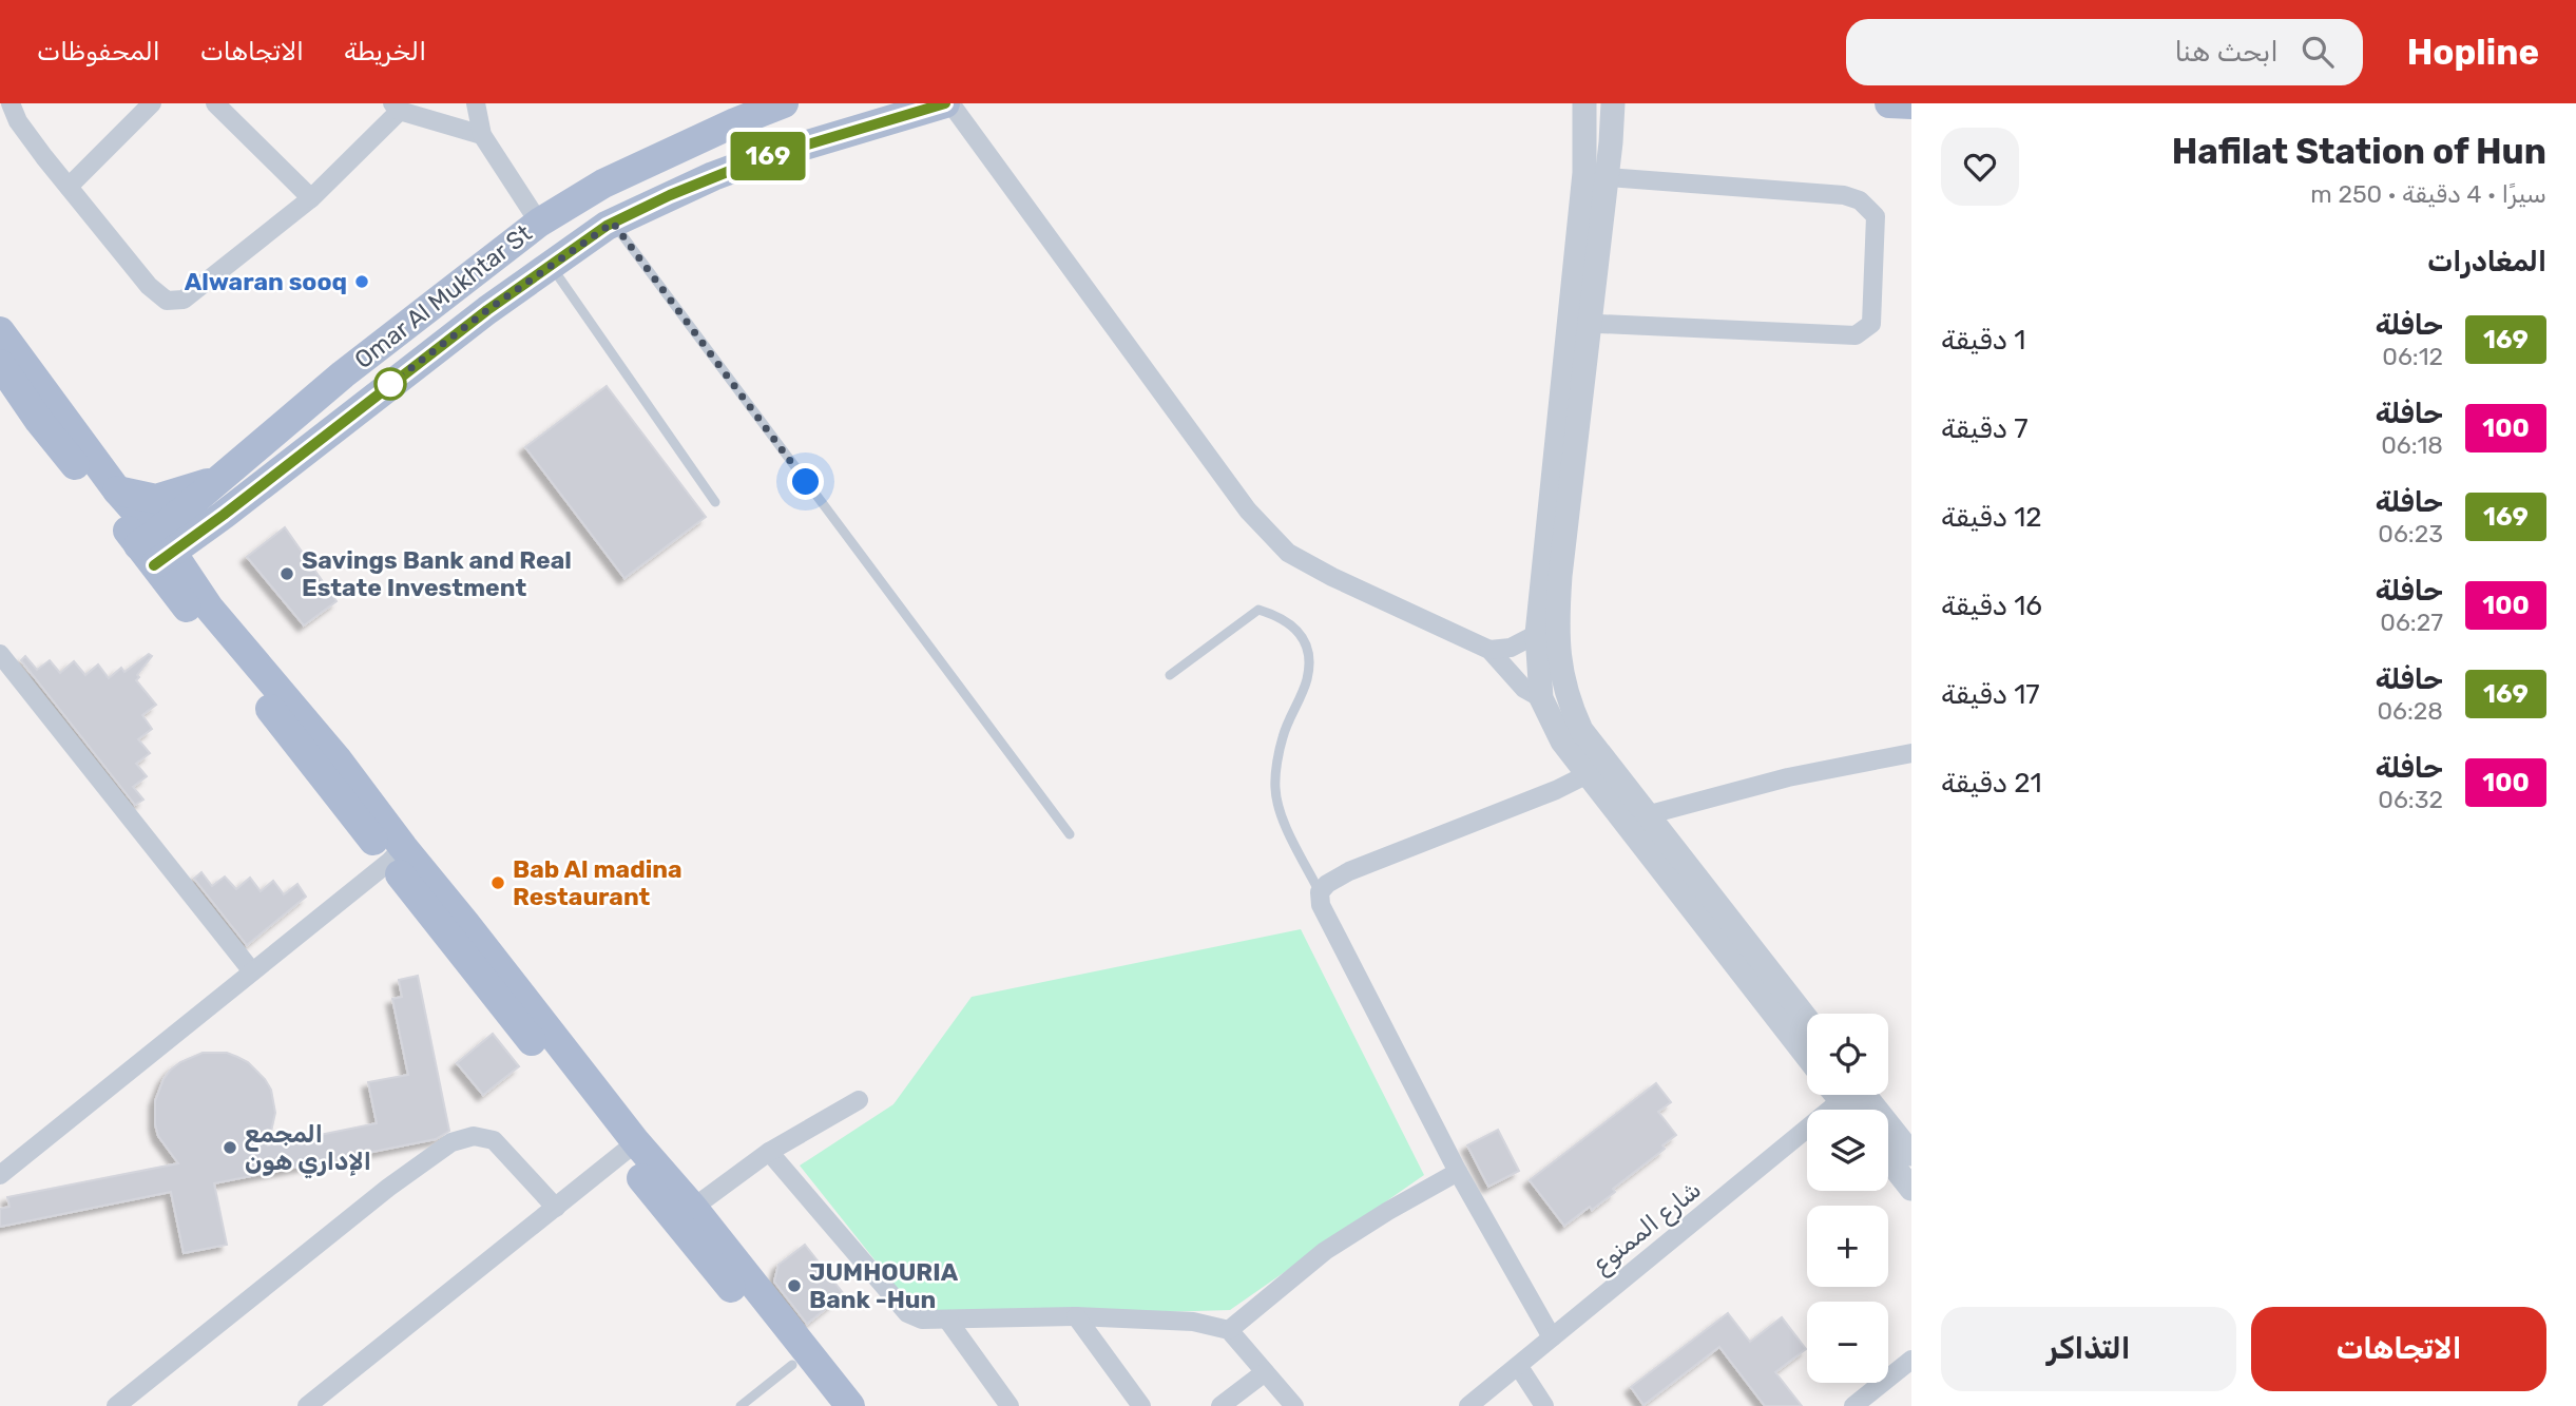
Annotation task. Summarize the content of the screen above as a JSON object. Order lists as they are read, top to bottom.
{
  "streets": {
    "main road": ["Omar Al Mukhtar St"],
    "street": ["شارع الممنوع"]
  },
  "places": [
    "Alwaran sooq",
    "Savings Bank and Real Estate Investment",
    "Bab Al madina Restaurant",
    "المجمع الإداري هون",
    "JUMHOURIA Bank -Hun"
  ],
  "lines": ["bus line 169"],
  "page": {
    "header": "Hopline",
    "search": "ابحث هنا",
    "nav": ["الخريطة", "الاتجاهات", "المحفوظات"],
    "heading": [
      ["Hafilat Station of Hun", "سيرًا · 4 دقيقة · 250 m"],
      "المغادرات"
    ],
    "on_map": "169",
    "list": [
      {
        "mark": "169",
        "name": "حافلة",
        "note": "06:12",
        "value": "1 دقيقة"
      },
      {
        "mark": "100",
        "name": "حافلة",
        "note": "06:18",
        "value": "7 دقيقة"
      },
      {
        "mark": "169",
        "name": "حافلة",
        "note": "06:23",
        "value": "12 دقيقة"
      },
      {
        "mark": "100",
        "name": "حافلة",
        "note": "06:27",
        "value": "16 دقيقة"
      },
      {
        "mark": "169",
        "name": "حافلة",
        "note": "06:28",
        "value": "17 دقيقة"
      },
      {
        "mark": "100",
        "name": "حافلة",
        "note": "06:32",
        "value": "21 دقيقة"
      }
    ],
    "map_buttons": ["+", "−"],
    "buttons": ["الاتجاهات", "التذاكر"]
  }
}
